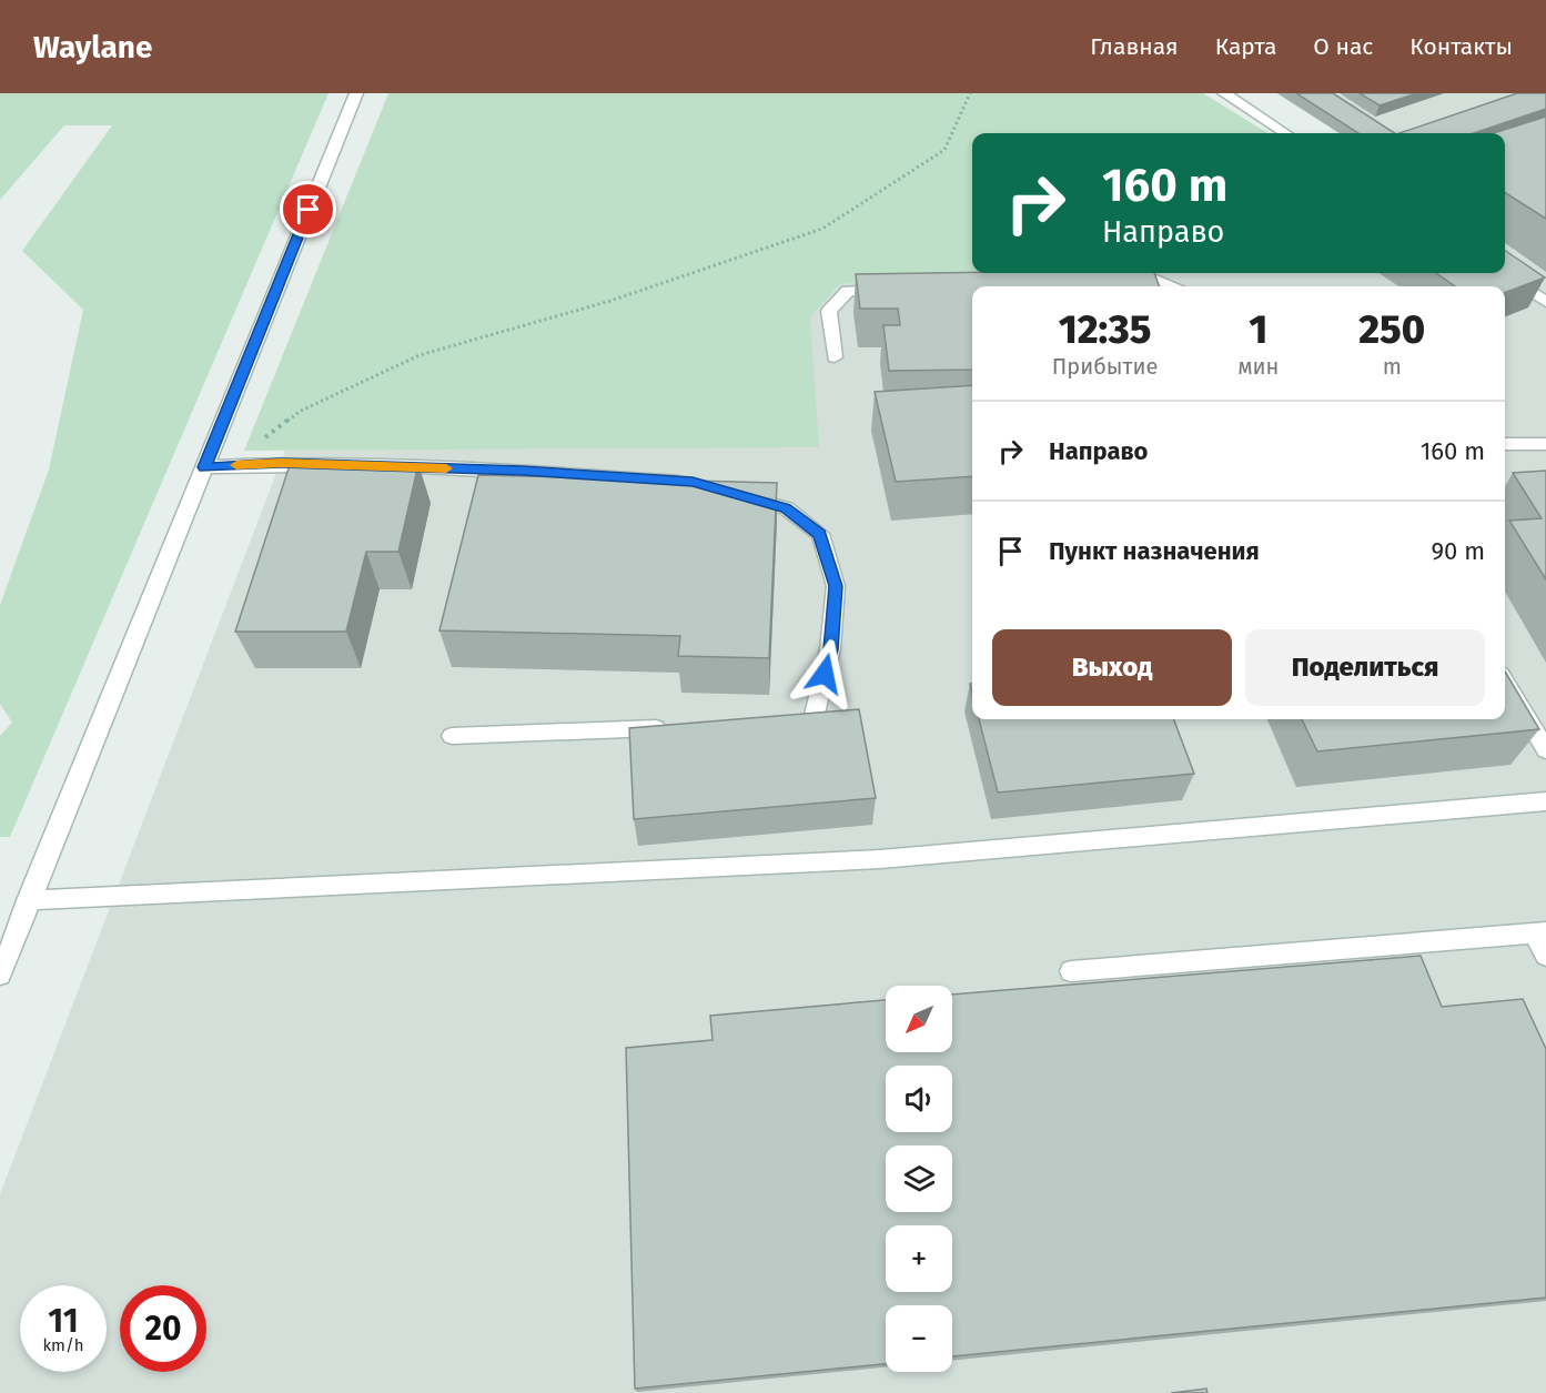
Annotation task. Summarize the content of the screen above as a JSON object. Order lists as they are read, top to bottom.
{
  "north": "bottom left",
  "page": {
    "header": "Waylane",
    "nav": [
      "Главная",
      "Карта",
      "О нас",
      "Контакты"
    ],
    "turn": ["160 m", "Направо"],
    "eta": [
      "12:35",
      "Прибытие",
      "1",
      "мин",
      "250",
      "m"
    ],
    "list": [
      {
        "name": "Направо",
        "value": "160 m"
      },
      {
        "name": "Пункт назначения",
        "value": "90 m"
      }
    ],
    "buttons": ["Выход", "Поделиться"],
    "map_buttons": ["+", "−"],
    "speed": "11 km/h",
    "limit": "20"
  }
}
